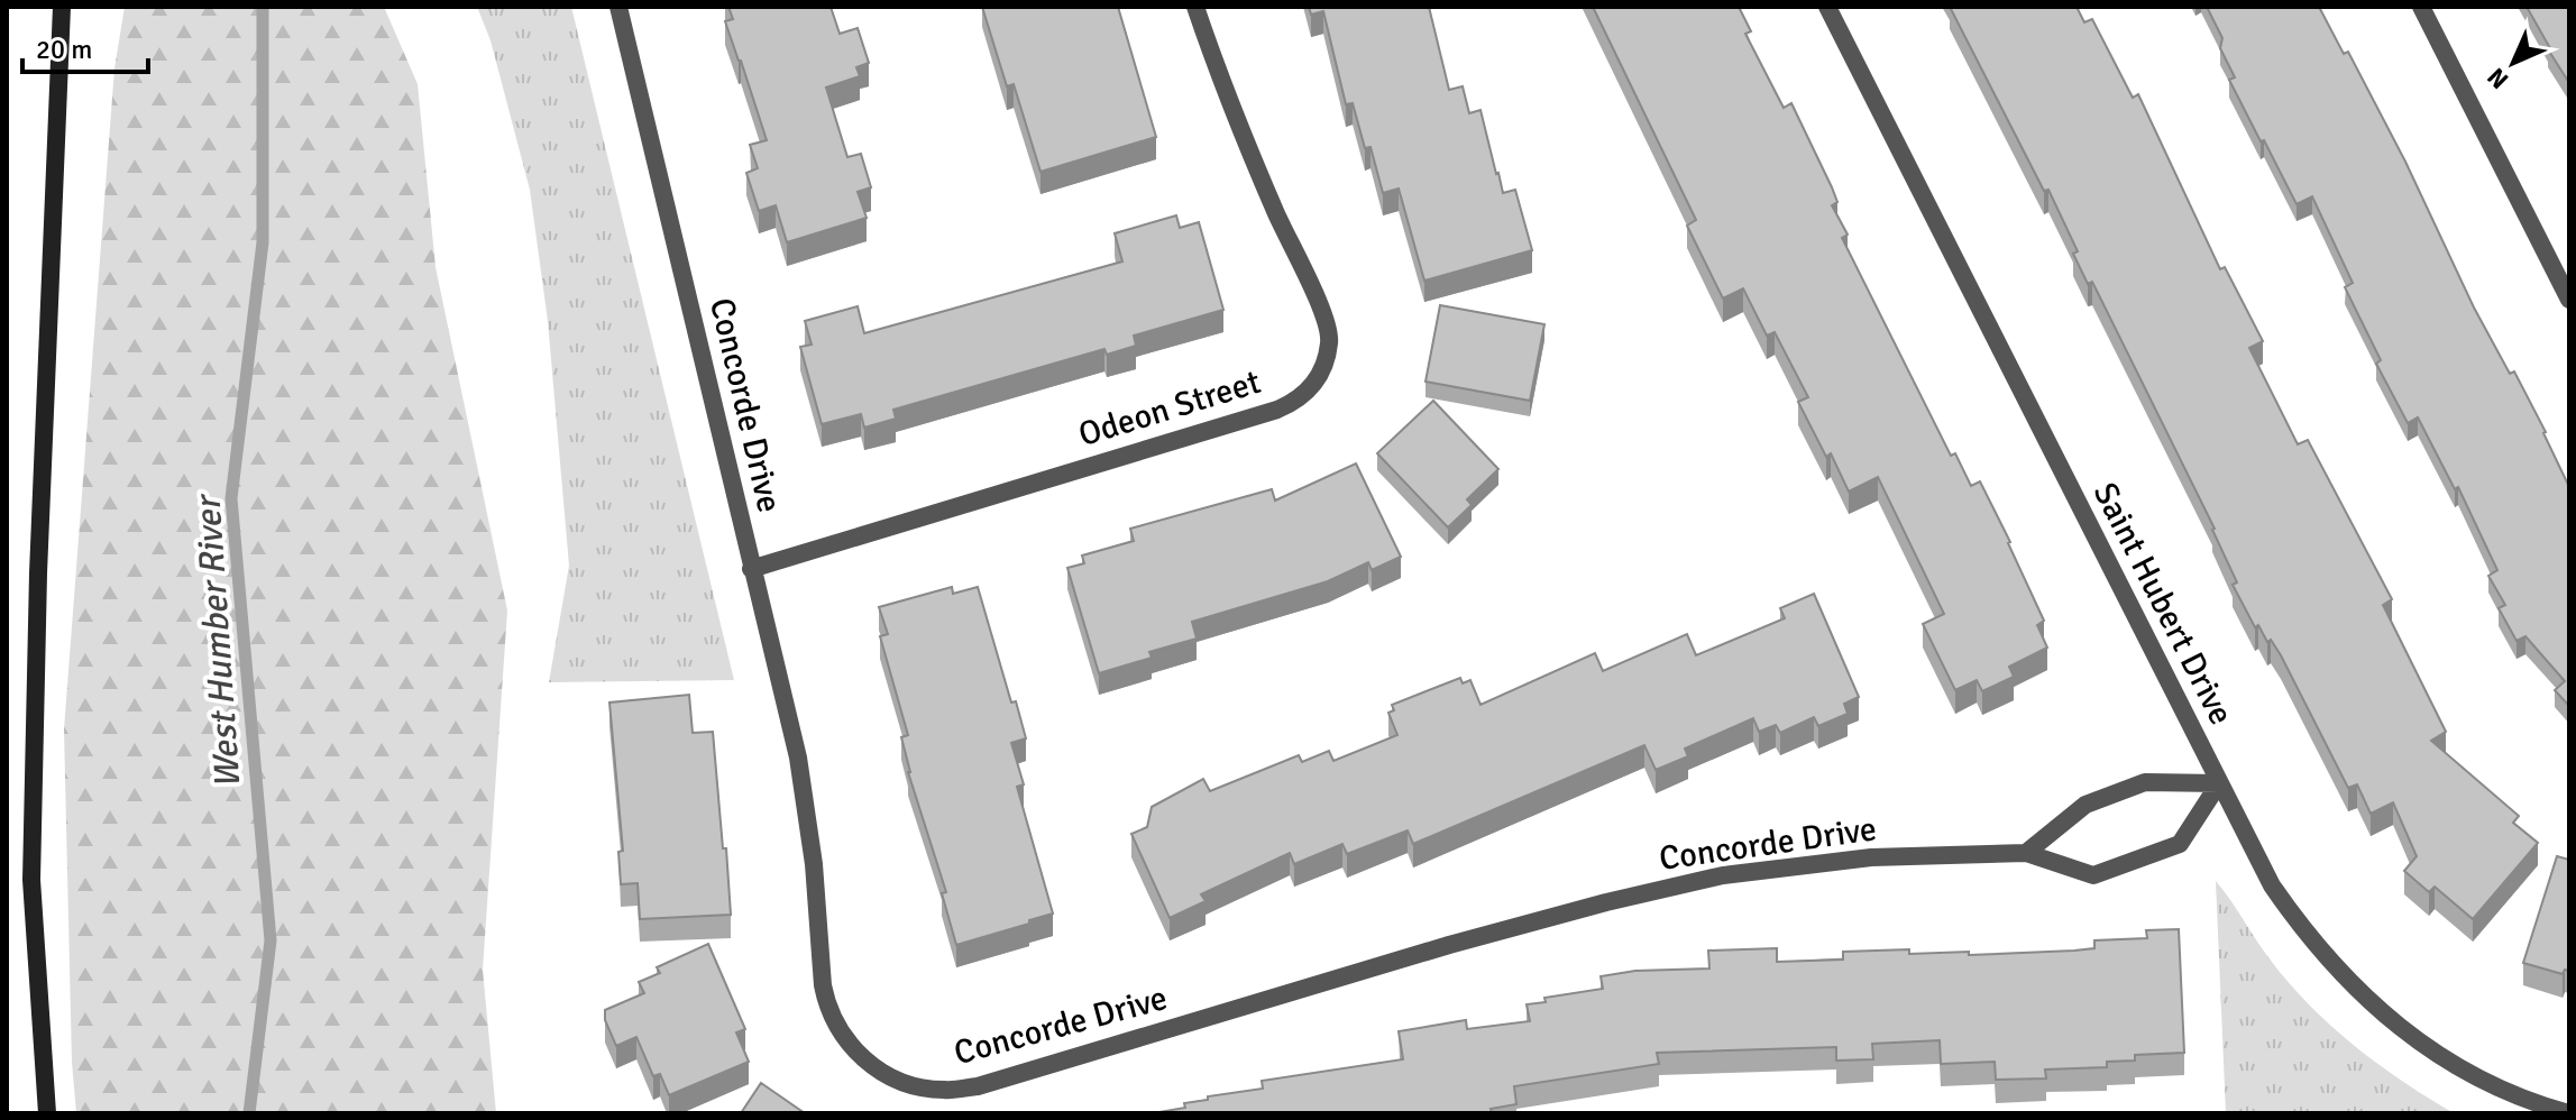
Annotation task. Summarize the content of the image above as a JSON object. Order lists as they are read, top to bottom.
{
  "streets": {
    "street": ["Concorde Drive", "Odeon Street", "Saint Hubert Drive"]
  },
  "crossings": [
    ["Concorde Drive", "Odeon Street"],
    ["Concorde Drive", "Saint Hubert Drive"]
  ],
  "water": ["West Humber River"],
  "scale_bar": "20 m",
  "north": "bottom left"
}
